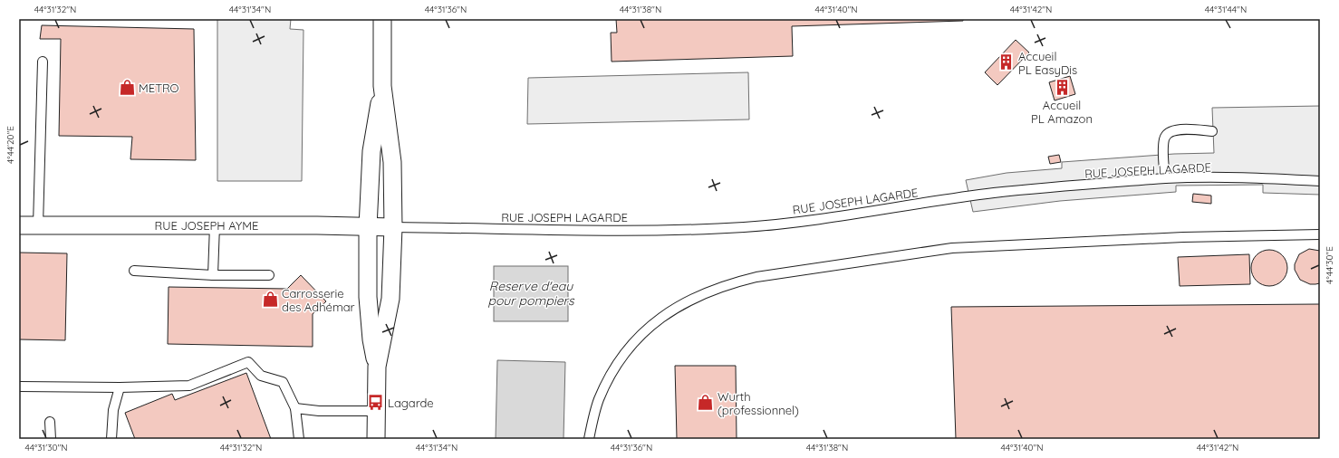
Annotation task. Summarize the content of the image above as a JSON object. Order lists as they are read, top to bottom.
{
  "streets": {
    "street": ["RUE JOSEPH AYME"],
    "lane": ["RUE JOSEPH LAGARDE"]
  },
  "crossings": [
    ["RUE JOSEPH LAGARDE", "RUE JOSEPH AYME"]
  ],
  "water": ["Reserve d'eau pour pompiers"],
  "places": {
    "building": ["Accueil PL EasyDis", "Accueil PL Amazon"],
    "shop": ["METRO", "Carrosserie des Adhémar", "Wurth (professionnel)"],
    "bus stop": ["Lagarde"]
  },
  "coordinates": [
    "44°31'32\"N",
    "44°31'34\"N",
    "44°31'36\"N",
    "44°31'38\"N",
    "44°31'40\"N",
    "44°31'42\"N",
    "44°31'44\"N",
    "4°44'20\"E",
    "4°44'30\"E",
    "44°31'30\"N"
  ]
}
